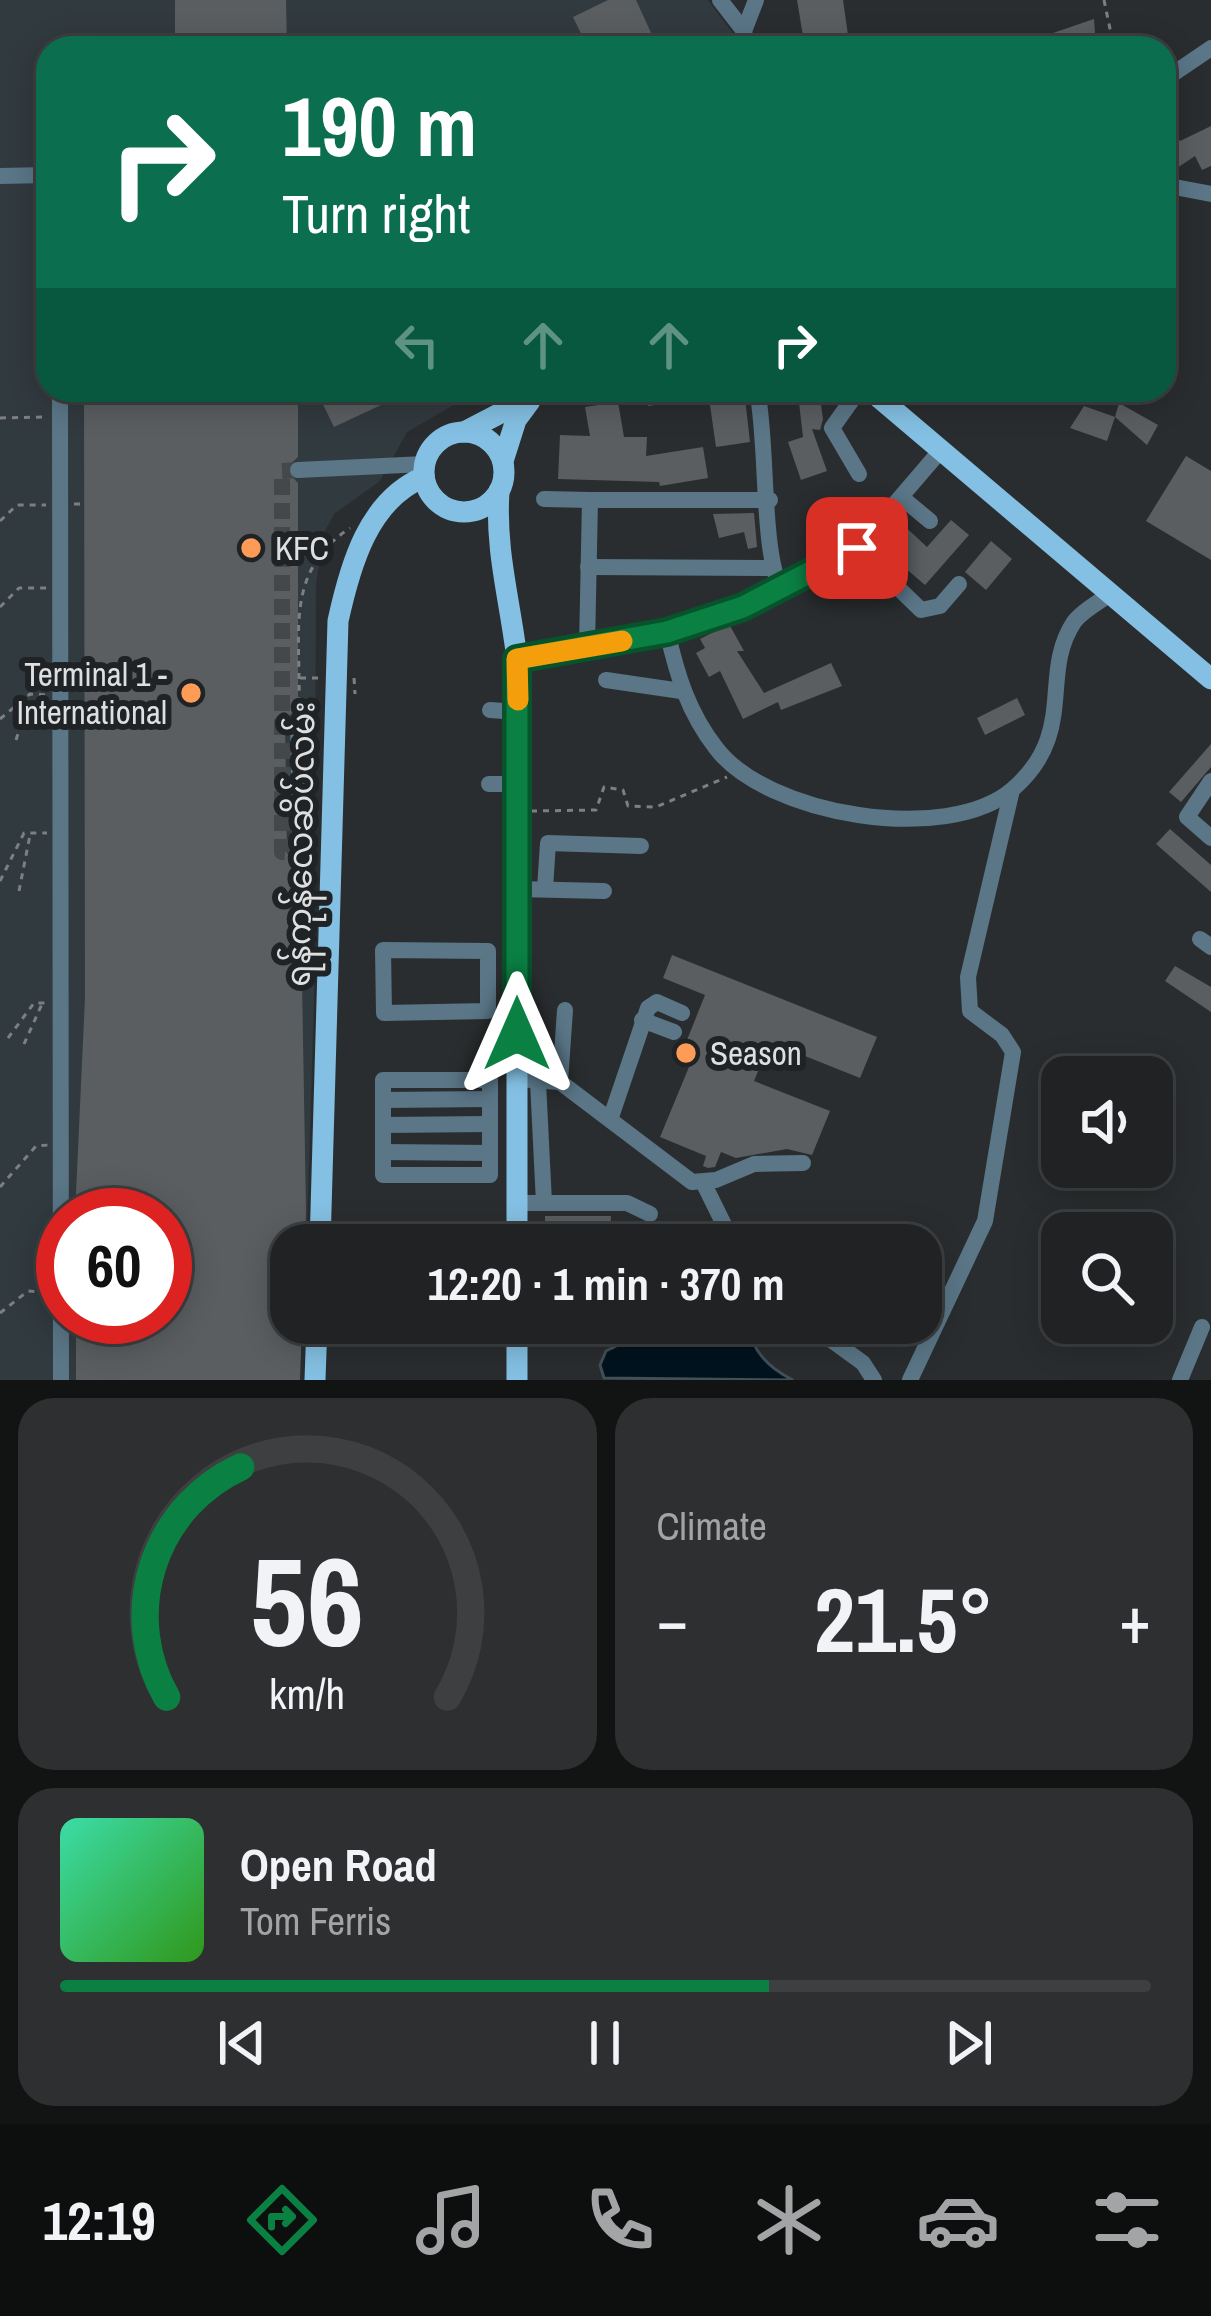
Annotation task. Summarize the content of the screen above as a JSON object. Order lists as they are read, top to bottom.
{
  "streets": {
    "main road": ["ရန်ကုန်လေဆိပ်လမ်း"]
  },
  "places": ["KFC", "Terminal 1 - International", "Season"],
  "page": {
    "turn": ["190 m", "Turn right"],
    "limit": "60",
    "trip": "12:20 · 1 min · 370 m",
    "tile": "Climate",
    "heat": ["−", "21.5°", "+"],
    "song": ["Open Road", "Tom Ferris"],
    "tabs": "12:19",
    "gauge": ["56", "km/h"]
  }
}
